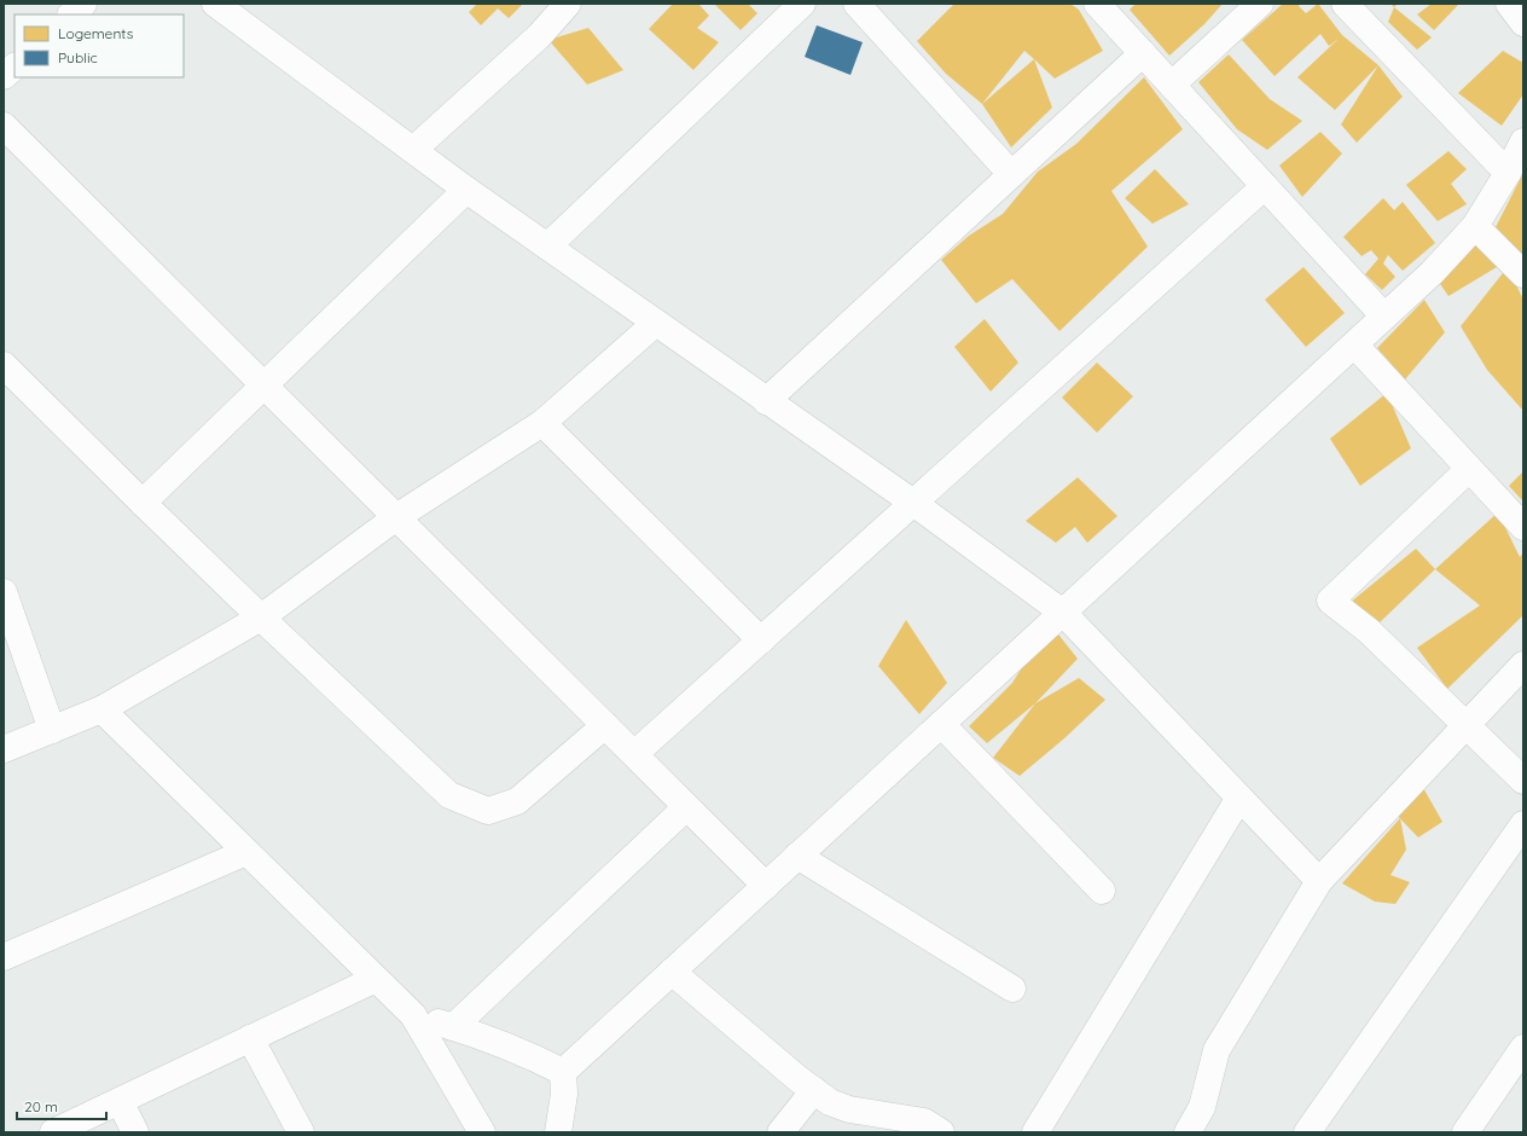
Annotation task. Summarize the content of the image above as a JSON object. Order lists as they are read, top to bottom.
{
  "legend": ["Logements", "Public"],
  "scale_bar": "20 m"
}
